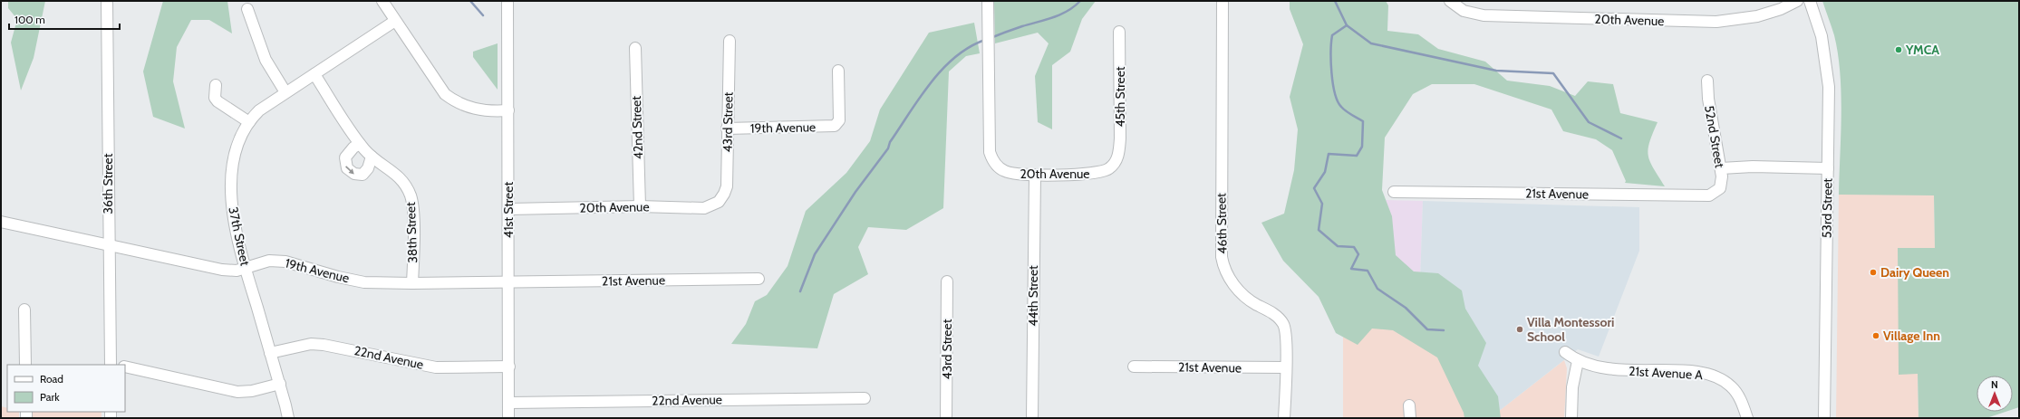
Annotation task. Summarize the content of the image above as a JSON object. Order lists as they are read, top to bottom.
{
  "streets": {
    "street": [
      "20th Avenue",
      "45th Street",
      "43rd Street",
      "42nd Street",
      "19th Avenue",
      "52nd Street",
      "36th Street",
      "21st Avenue",
      "53rd Street",
      "41st Street",
      "46th Street",
      "38th Street",
      "37th Street",
      "44th Street",
      "22nd Avenue",
      "21st Avenue A"
    ]
  },
  "crossings": [
    ["20th Avenue", "45th Street"],
    ["20th Avenue", "43rd Street"],
    ["20th Avenue", "42nd Street"],
    ["20th Avenue", "41st Street"],
    ["20th Avenue", "44th Street"],
    ["43rd Street", "19th Avenue"],
    ["19th Avenue", "36th Street"],
    ["19th Avenue", "21st Avenue"],
    ["19th Avenue", "41st Street"],
    ["19th Avenue", "38th Street"],
    ["19th Avenue", "37th Street"],
    ["52nd Street", "21st Avenue"],
    ["21st Avenue", "41st Street"],
    ["21st Avenue", "46th Street"],
    ["41st Street", "22nd Avenue"],
    ["38th Street", "37th Street"],
    ["37th Street", "22nd Avenue"]
  ],
  "places": [
    "YMCA",
    "Dairy Queen",
    "Villa Montessori School",
    "Village Inn"
  ],
  "legend": ["Road", "Park"],
  "scale_bar": "100 m",
  "north": "top"
}
